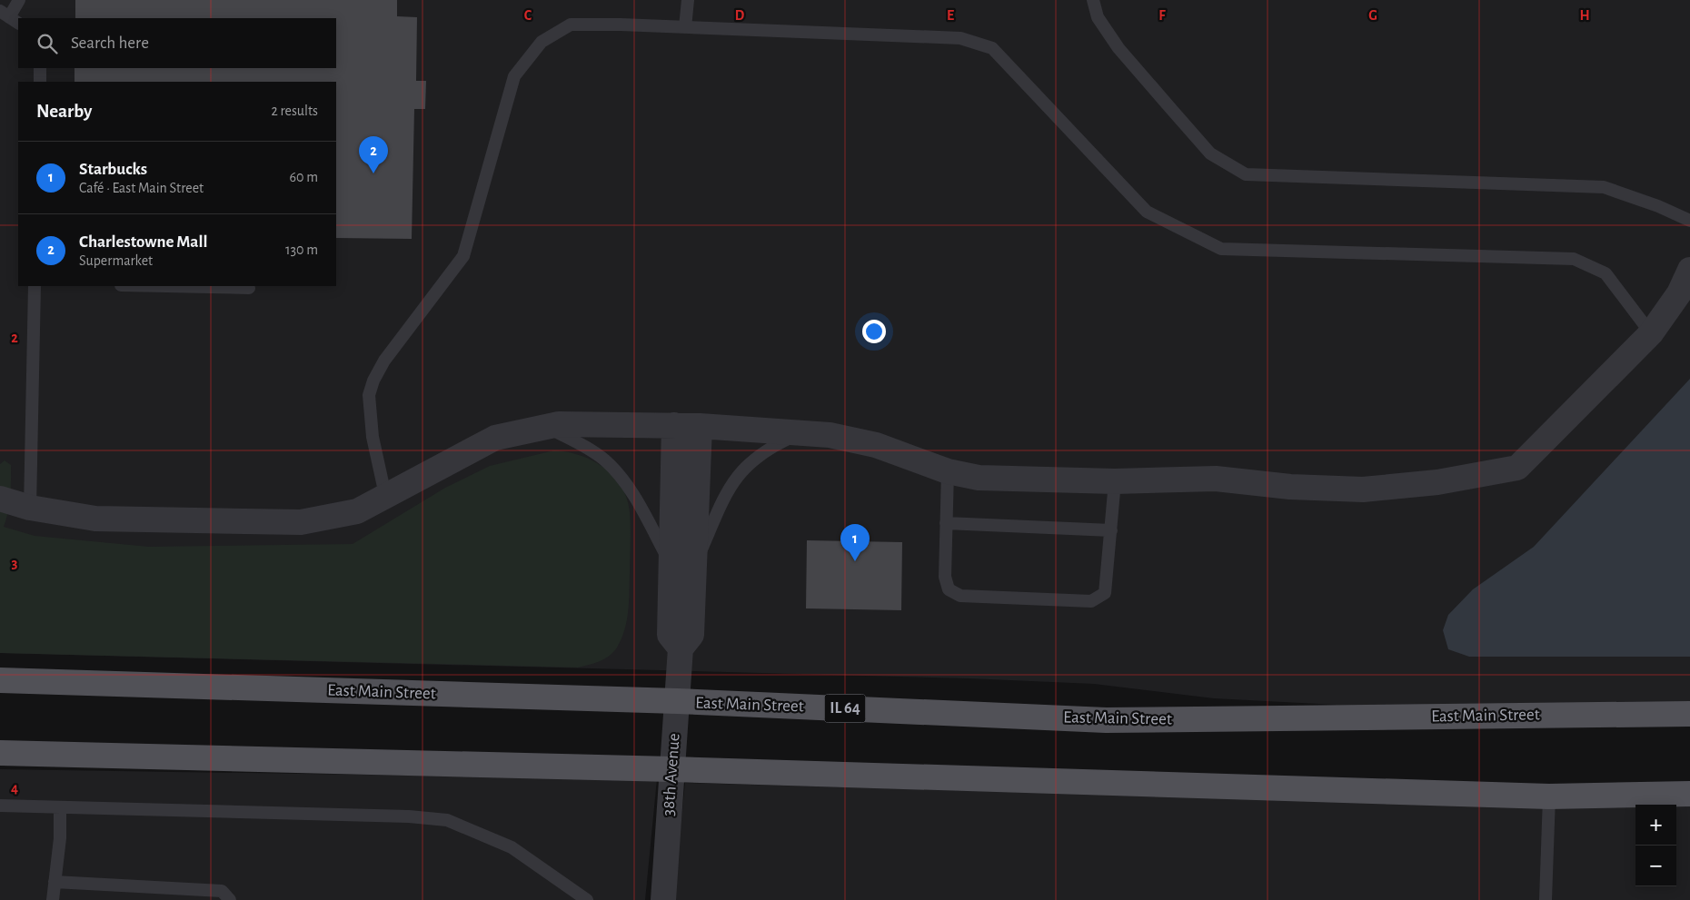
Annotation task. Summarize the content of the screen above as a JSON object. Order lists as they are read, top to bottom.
{
  "streets": {
    "main road": ["East Main Street", "IL 64"],
    "street": ["38th Avenue"]
  },
  "crossings": [
    ["East Main Street", "38th Avenue"]
  ],
  "page": {
    "search": "Search here",
    "heading": ["Nearby", "2 results"],
    "pins": ["2", "1"],
    "list": [
      {
        "mark": "1",
        "name": "Starbucks",
        "note": "Café · East Main Street",
        "value": "60 m"
      },
      {
        "mark": "2",
        "name": "Charlestowne Mall",
        "note": "Supermarket",
        "value": "130 m"
      }
    ],
    "map_buttons": ["+", "−"]
  },
  "grid": {
    "columns": [
      "C",
      "D",
      "E",
      "F",
      "G",
      "H"
    ],
    "rows": ["2", "3", "4"]
  }
}
